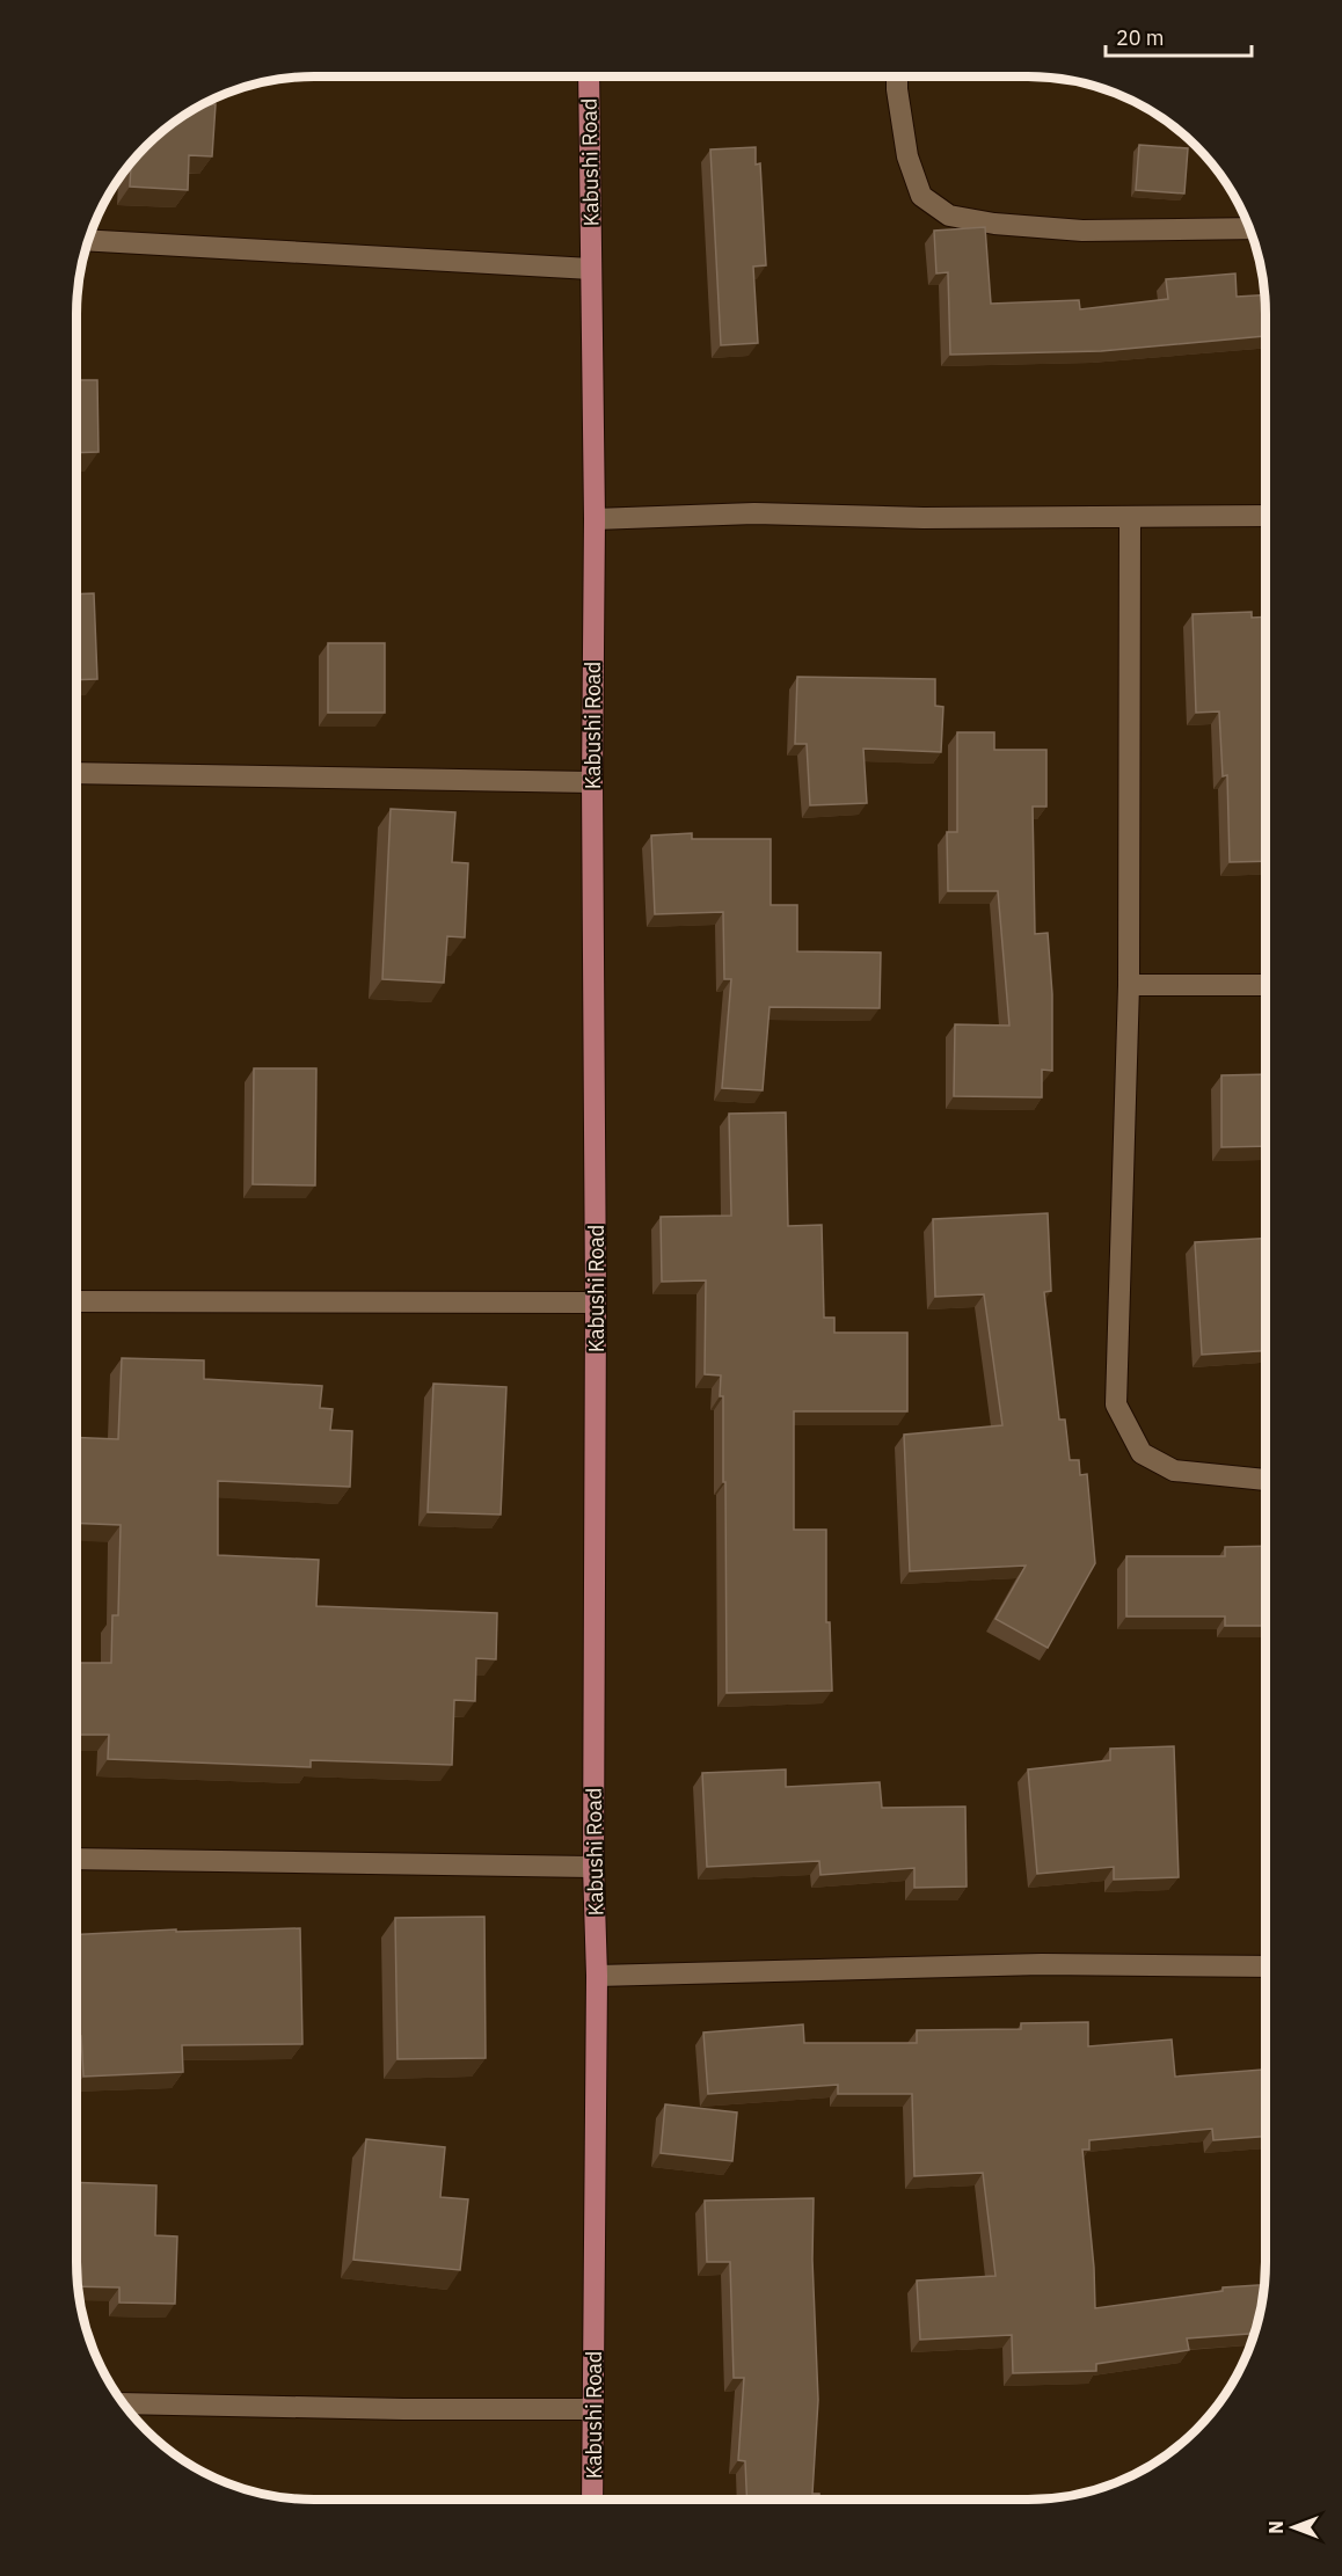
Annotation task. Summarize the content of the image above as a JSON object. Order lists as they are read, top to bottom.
{
  "streets": {
    "main road": ["Kabushi Road"]
  },
  "scale_bar": "20 m",
  "north": "left"
}
